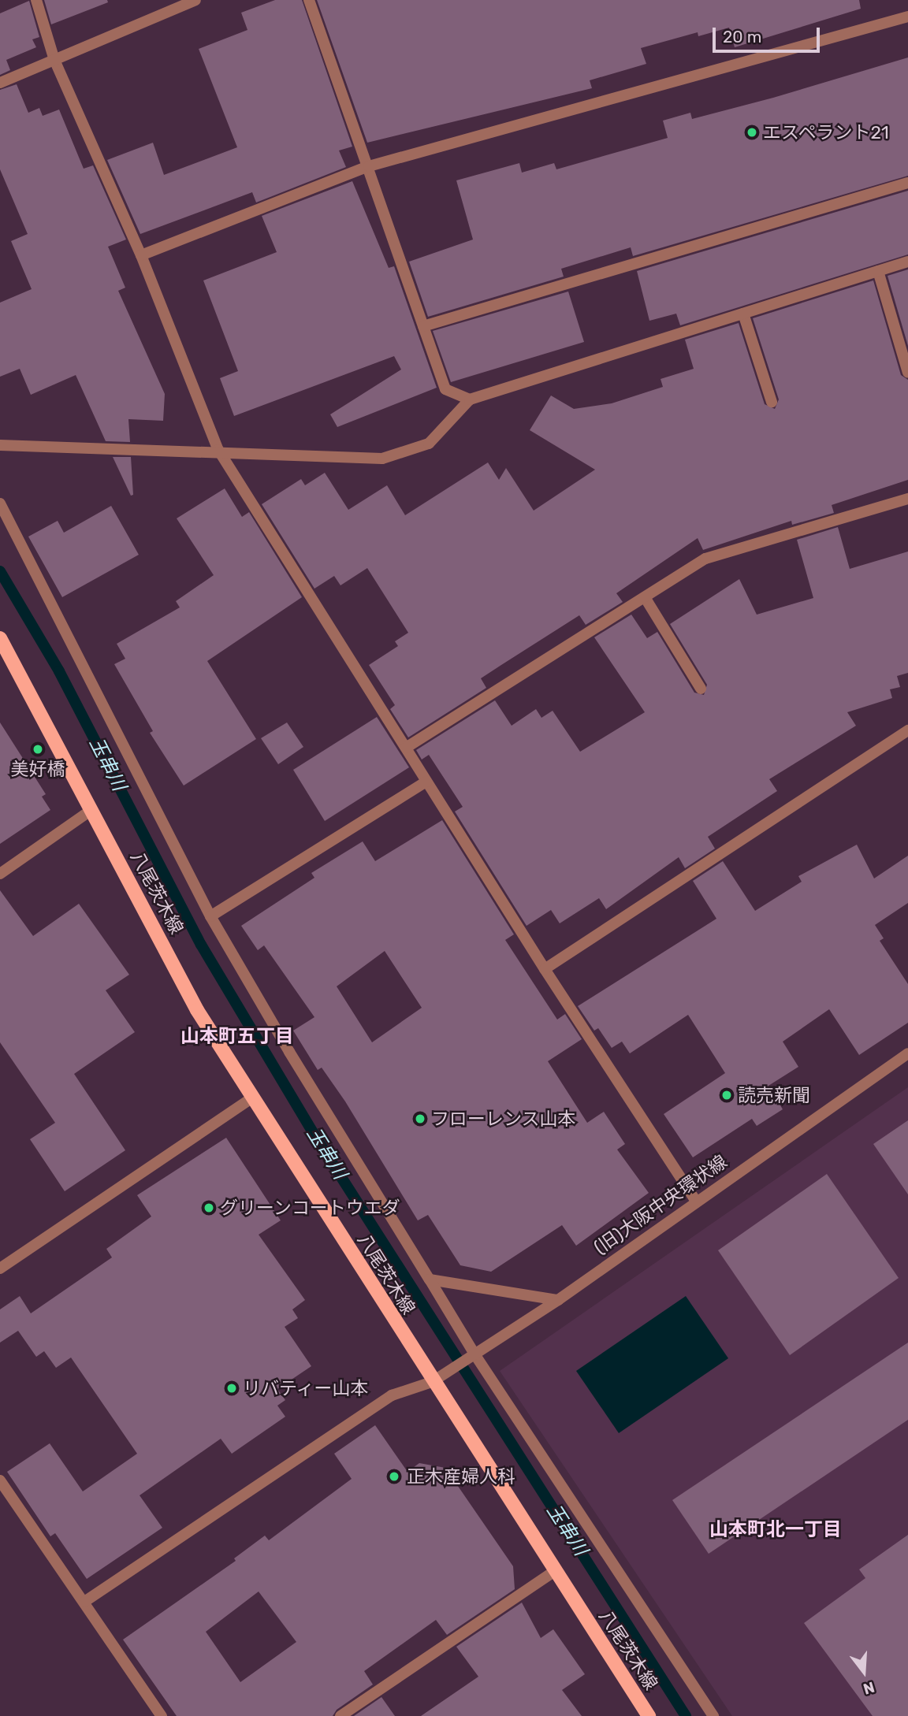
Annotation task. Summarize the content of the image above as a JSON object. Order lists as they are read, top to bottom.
{
  "streets": {
    "main road": ["八尾茨木線"],
    "street": ["(旧)大阪中央環状線"]
  },
  "crossings": [
    ["八尾茨木線", "(旧)大阪中央環状線"]
  ],
  "districts": ["山本町五丁目", "山本町北一丁目"],
  "water": ["玉串川"],
  "places": [
    "エスペラント21",
    "美好橋",
    "読売新聞",
    "フローレンス山本",
    "グリーンコートウエダ",
    "リバティー山本",
    "正木産婦人科"
  ],
  "scale_bar": "20 m",
  "north": "bottom"
}
